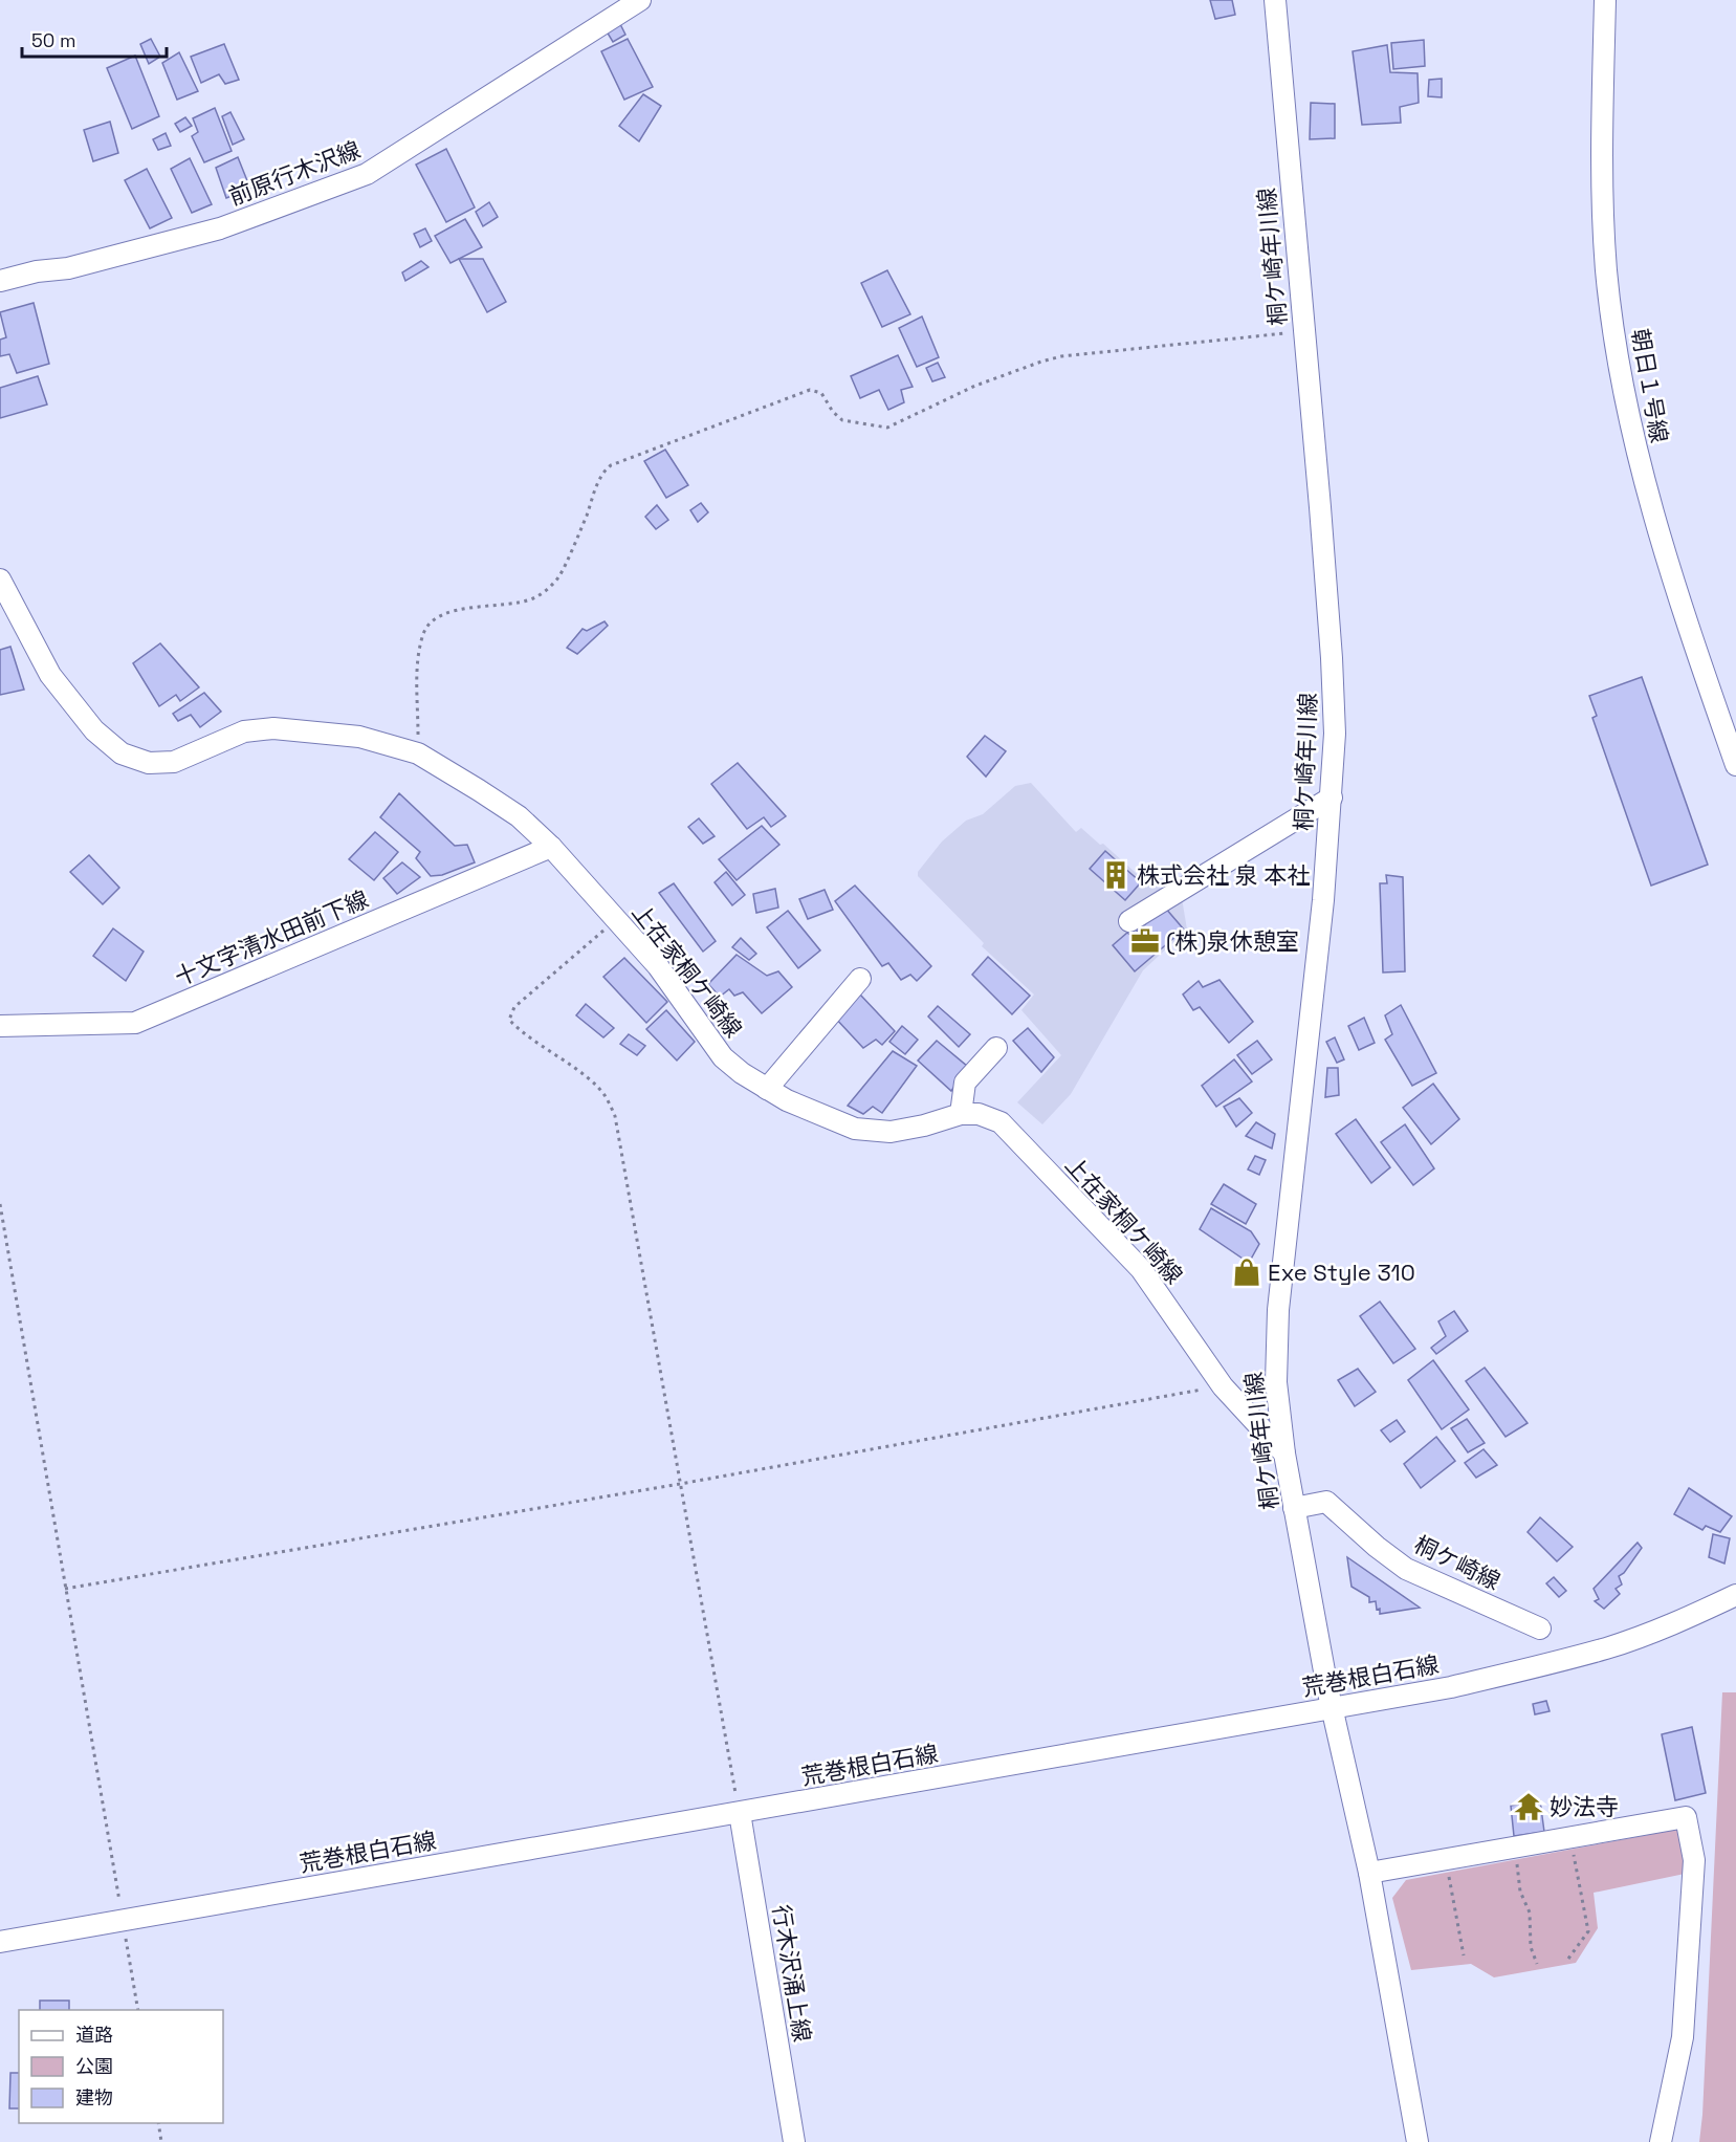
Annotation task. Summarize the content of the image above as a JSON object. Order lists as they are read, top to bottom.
{
  "streets": {
    "street": [
      "前原行木沢線",
      "桐ケ崎年川線",
      "朝日１号線",
      "十文字清水田前下線",
      "上在家桐ケ崎線",
      "桐ケ崎線",
      "荒巻根白石線",
      "行木沢涌上線"
    ]
  },
  "crossings": [
    ["桐ケ崎年川線", "上在家桐ケ崎線"],
    ["桐ケ崎年川線", "桐ケ崎線"],
    ["桐ケ崎年川線", "荒巻根白石線"],
    ["十文字清水田前下線", "上在家桐ケ崎線"],
    ["荒巻根白石線", "行木沢涌上線"]
  ],
  "places": {
    "building": ["株式会社 泉 本社"],
    "office": ["(株)泉休憩室"],
    "shop": ["Exe Style 310"],
    "temple": ["妙法寺"]
  },
  "legend": ["道路", "公園", "建物"],
  "scale_bar": "50 m"
}
